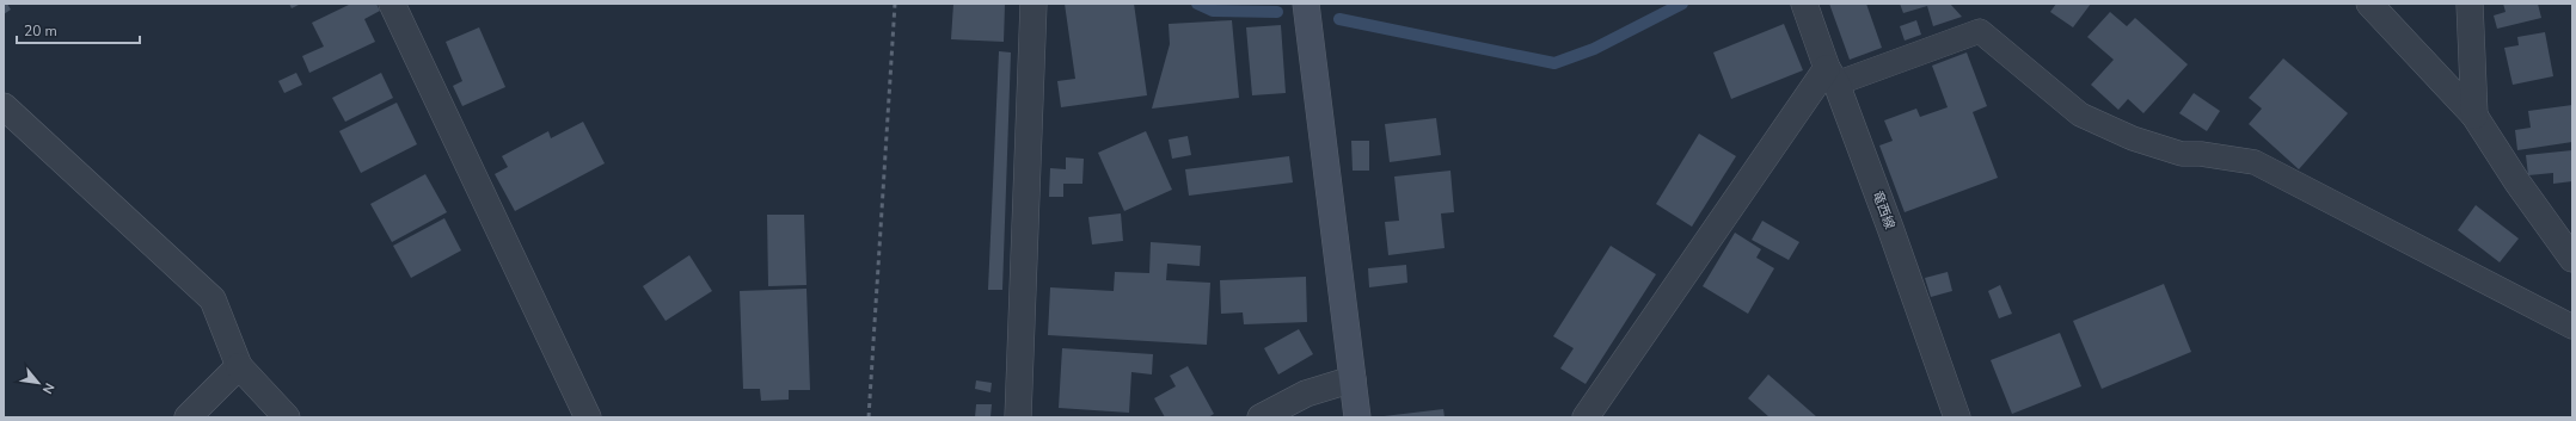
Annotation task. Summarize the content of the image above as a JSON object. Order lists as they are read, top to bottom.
{
  "streets": {
    "street": ["竜西線"]
  },
  "scale_bar": "20 m",
  "north": "bottom right"
}
